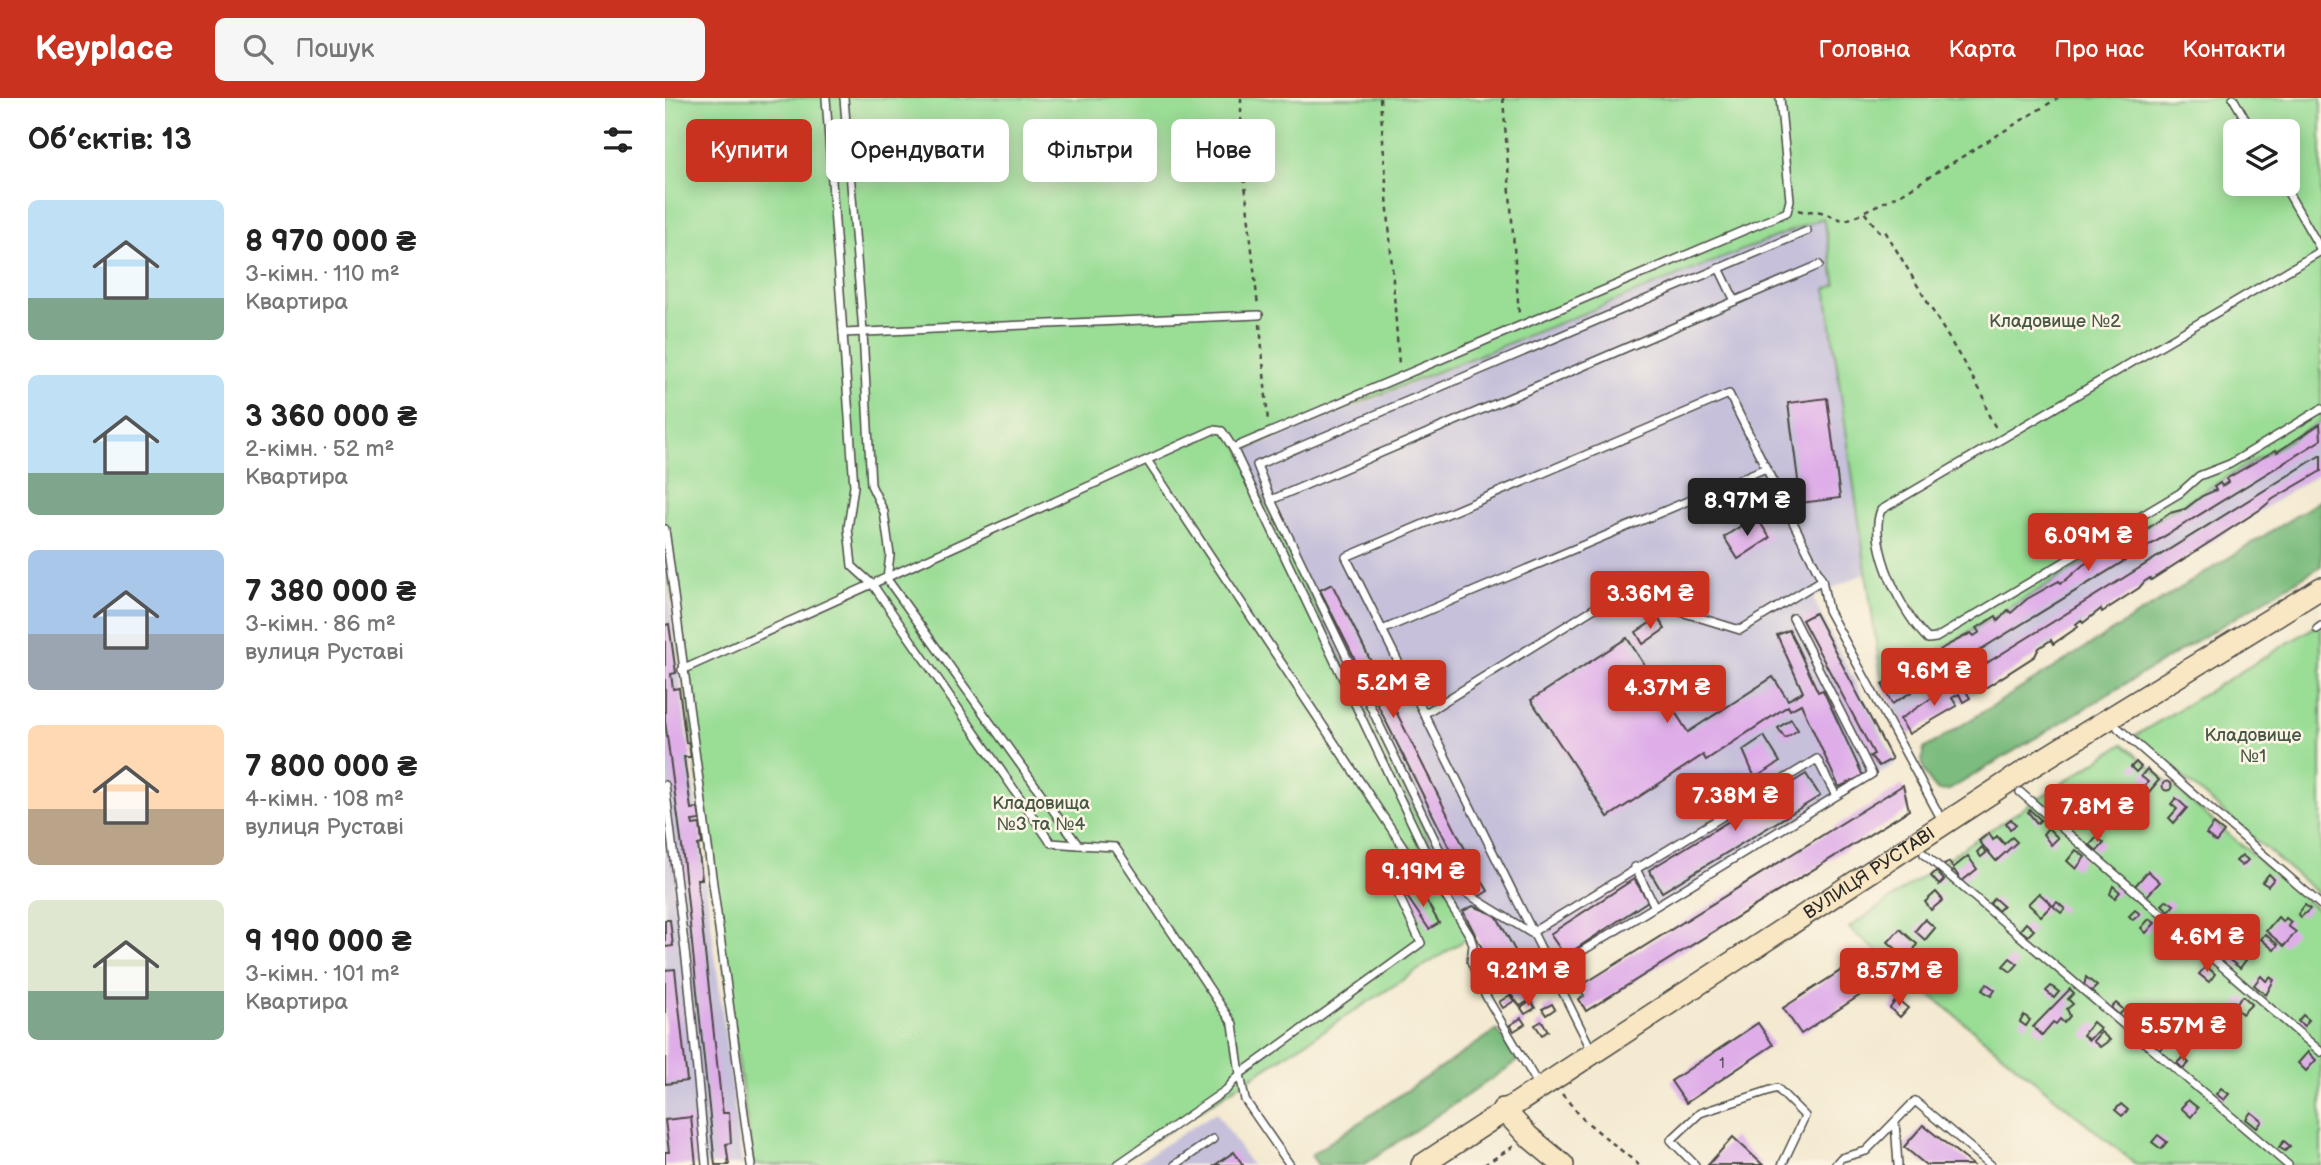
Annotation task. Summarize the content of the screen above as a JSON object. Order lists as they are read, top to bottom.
{
  "streets": {
    "main road": ["ВУЛИЦЯ РУСТАВІ"]
  },
  "parks": ["Кладовище №2", "Кладовище №1", "Кладовища №3 та №4"],
  "house_numbers": ["1"],
  "page": {
    "header": "Keyplace",
    "search": "Пошук",
    "nav": [
      "Головна",
      "Карта",
      "Про нас",
      "Контакти"
    ],
    "heading": "Об’єктів: 13",
    "chip": [
      "Купити",
      "Орендувати",
      "Фільтри",
      "Нове"
    ],
    "list": [
      {
        "name": "8 970 000 ₴",
        "note": "3-кімн. · 110 m² · Квартира"
      },
      {
        "name": "3 360 000 ₴",
        "note": "2-кімн. · 52 m² · Квартира"
      },
      {
        "name": "7 380 000 ₴",
        "note": "3-кімн. · 86 m² · вулиця Руставі"
      },
      {
        "name": "7 800 000 ₴",
        "note": "4-кімн. · 108 m² · вулиця Руставі"
      },
      {
        "name": "9 190 000 ₴",
        "note": "3-кімн. · 101 m² · Квартира"
      }
    ],
    "price": [
      "8.97M ₴",
      "6.09M ₴",
      "3.36M ₴",
      "9.6M ₴",
      "5.2M ₴",
      "4.37M ₴",
      "7.38M ₴",
      "7.8M ₴",
      "9.19M ₴",
      "4.6M ₴",
      "9.21M ₴",
      "8.57M ₴",
      "5.57M ₴"
    ]
  }
}
